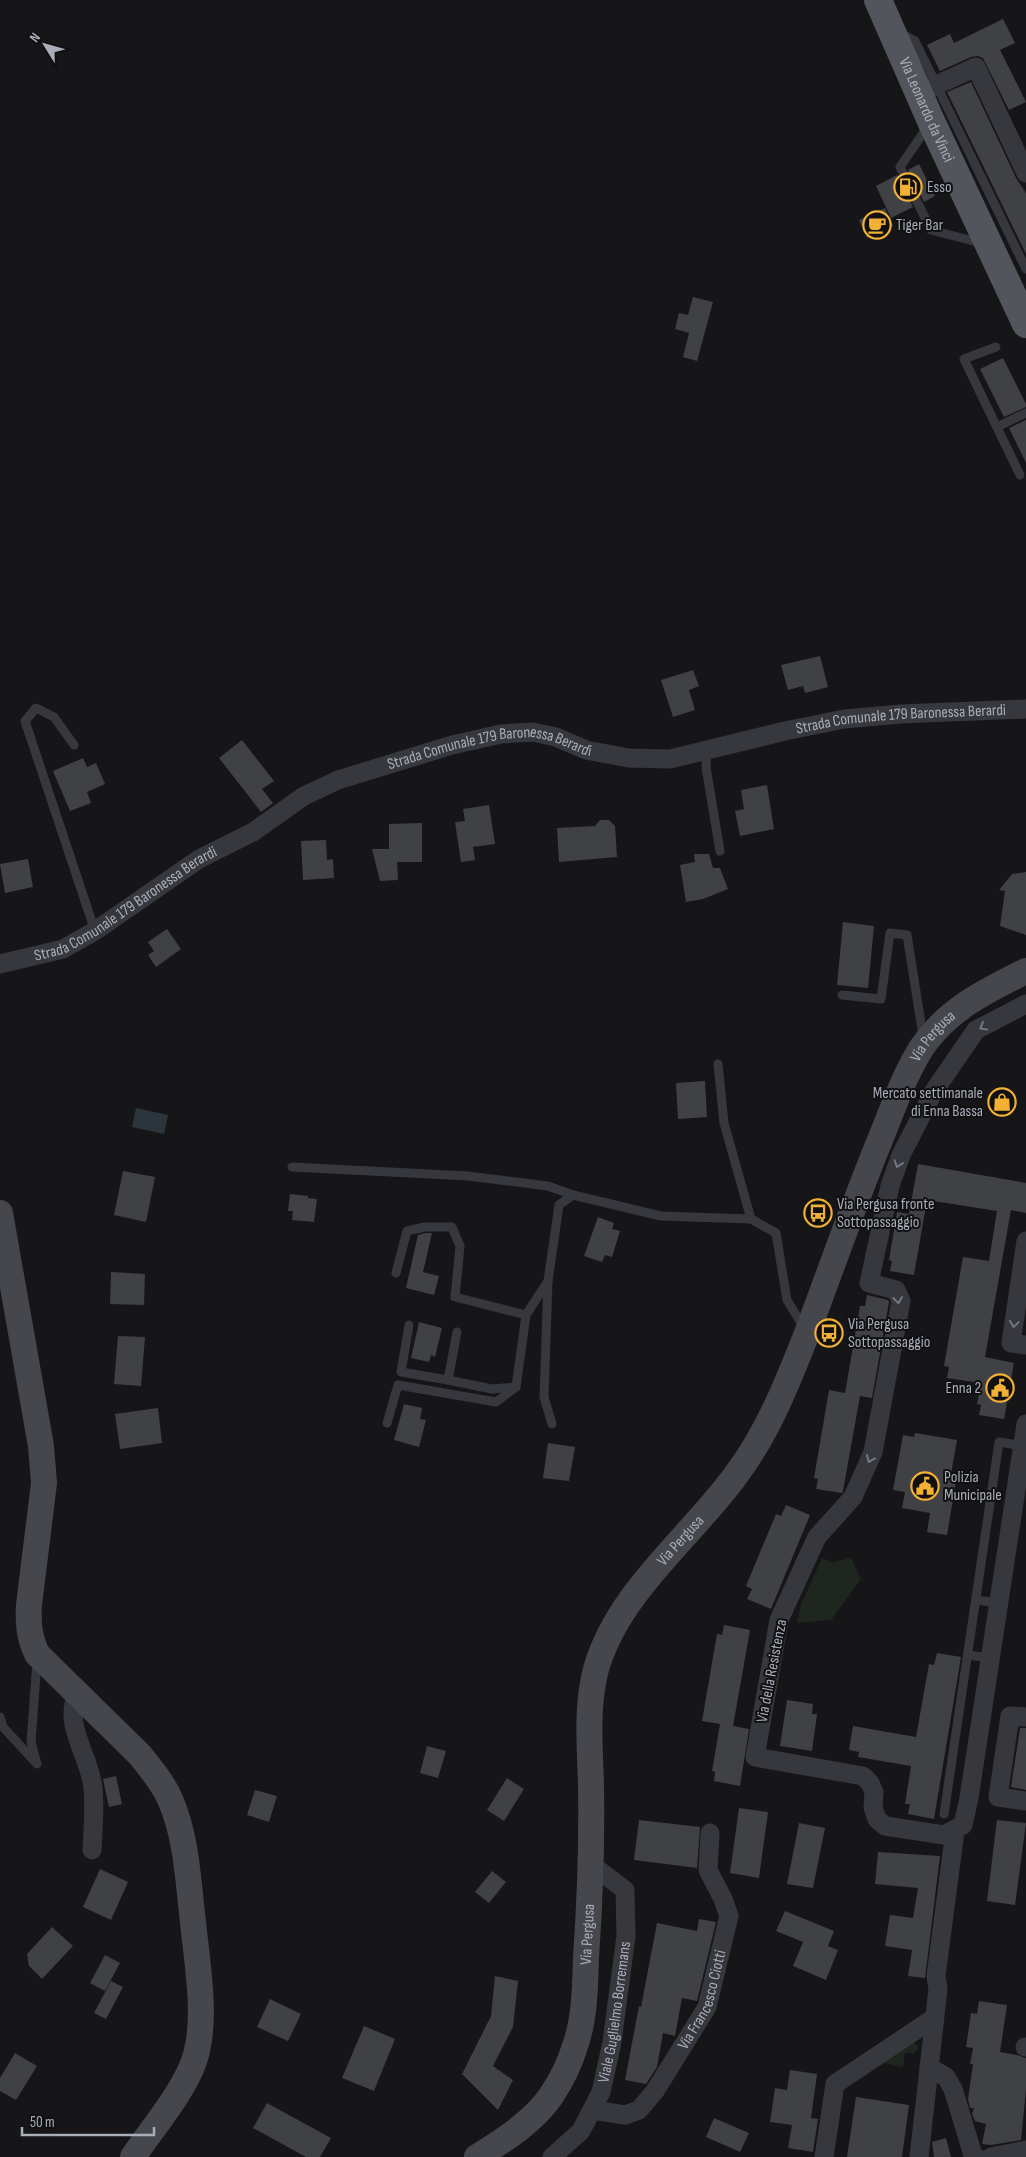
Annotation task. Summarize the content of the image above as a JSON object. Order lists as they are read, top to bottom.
{
  "streets": {
    "main road": ["Via Leonardo da Vinci", "Via Pergusa"],
    "street": [
      "Strada Comunale 179 Baronessa Berardi",
      "Via della Resistenza",
      "Via Francesco Ciotti",
      "Viale Guglielmo Borremans"
    ]
  },
  "crossings": [
    ["Via Pergusa", "Viale Guglielmo Borremans"],
    ["Via Francesco Ciotti", "Viale Guglielmo Borremans"]
  ],
  "places": {
    "fuel station": ["Esso"],
    "cafe": ["Tiger Bar"],
    "shop": ["Mercato settimanale di Enna Bassa"],
    "bus stop": ["Via Pergusa fronte Sottopassaggio", "Via Pergusa Sottopassaggio"],
    "public building": ["Enna 2", "Polizia Municipale"]
  },
  "scale_bar": "50 m",
  "north": "top left"
}
